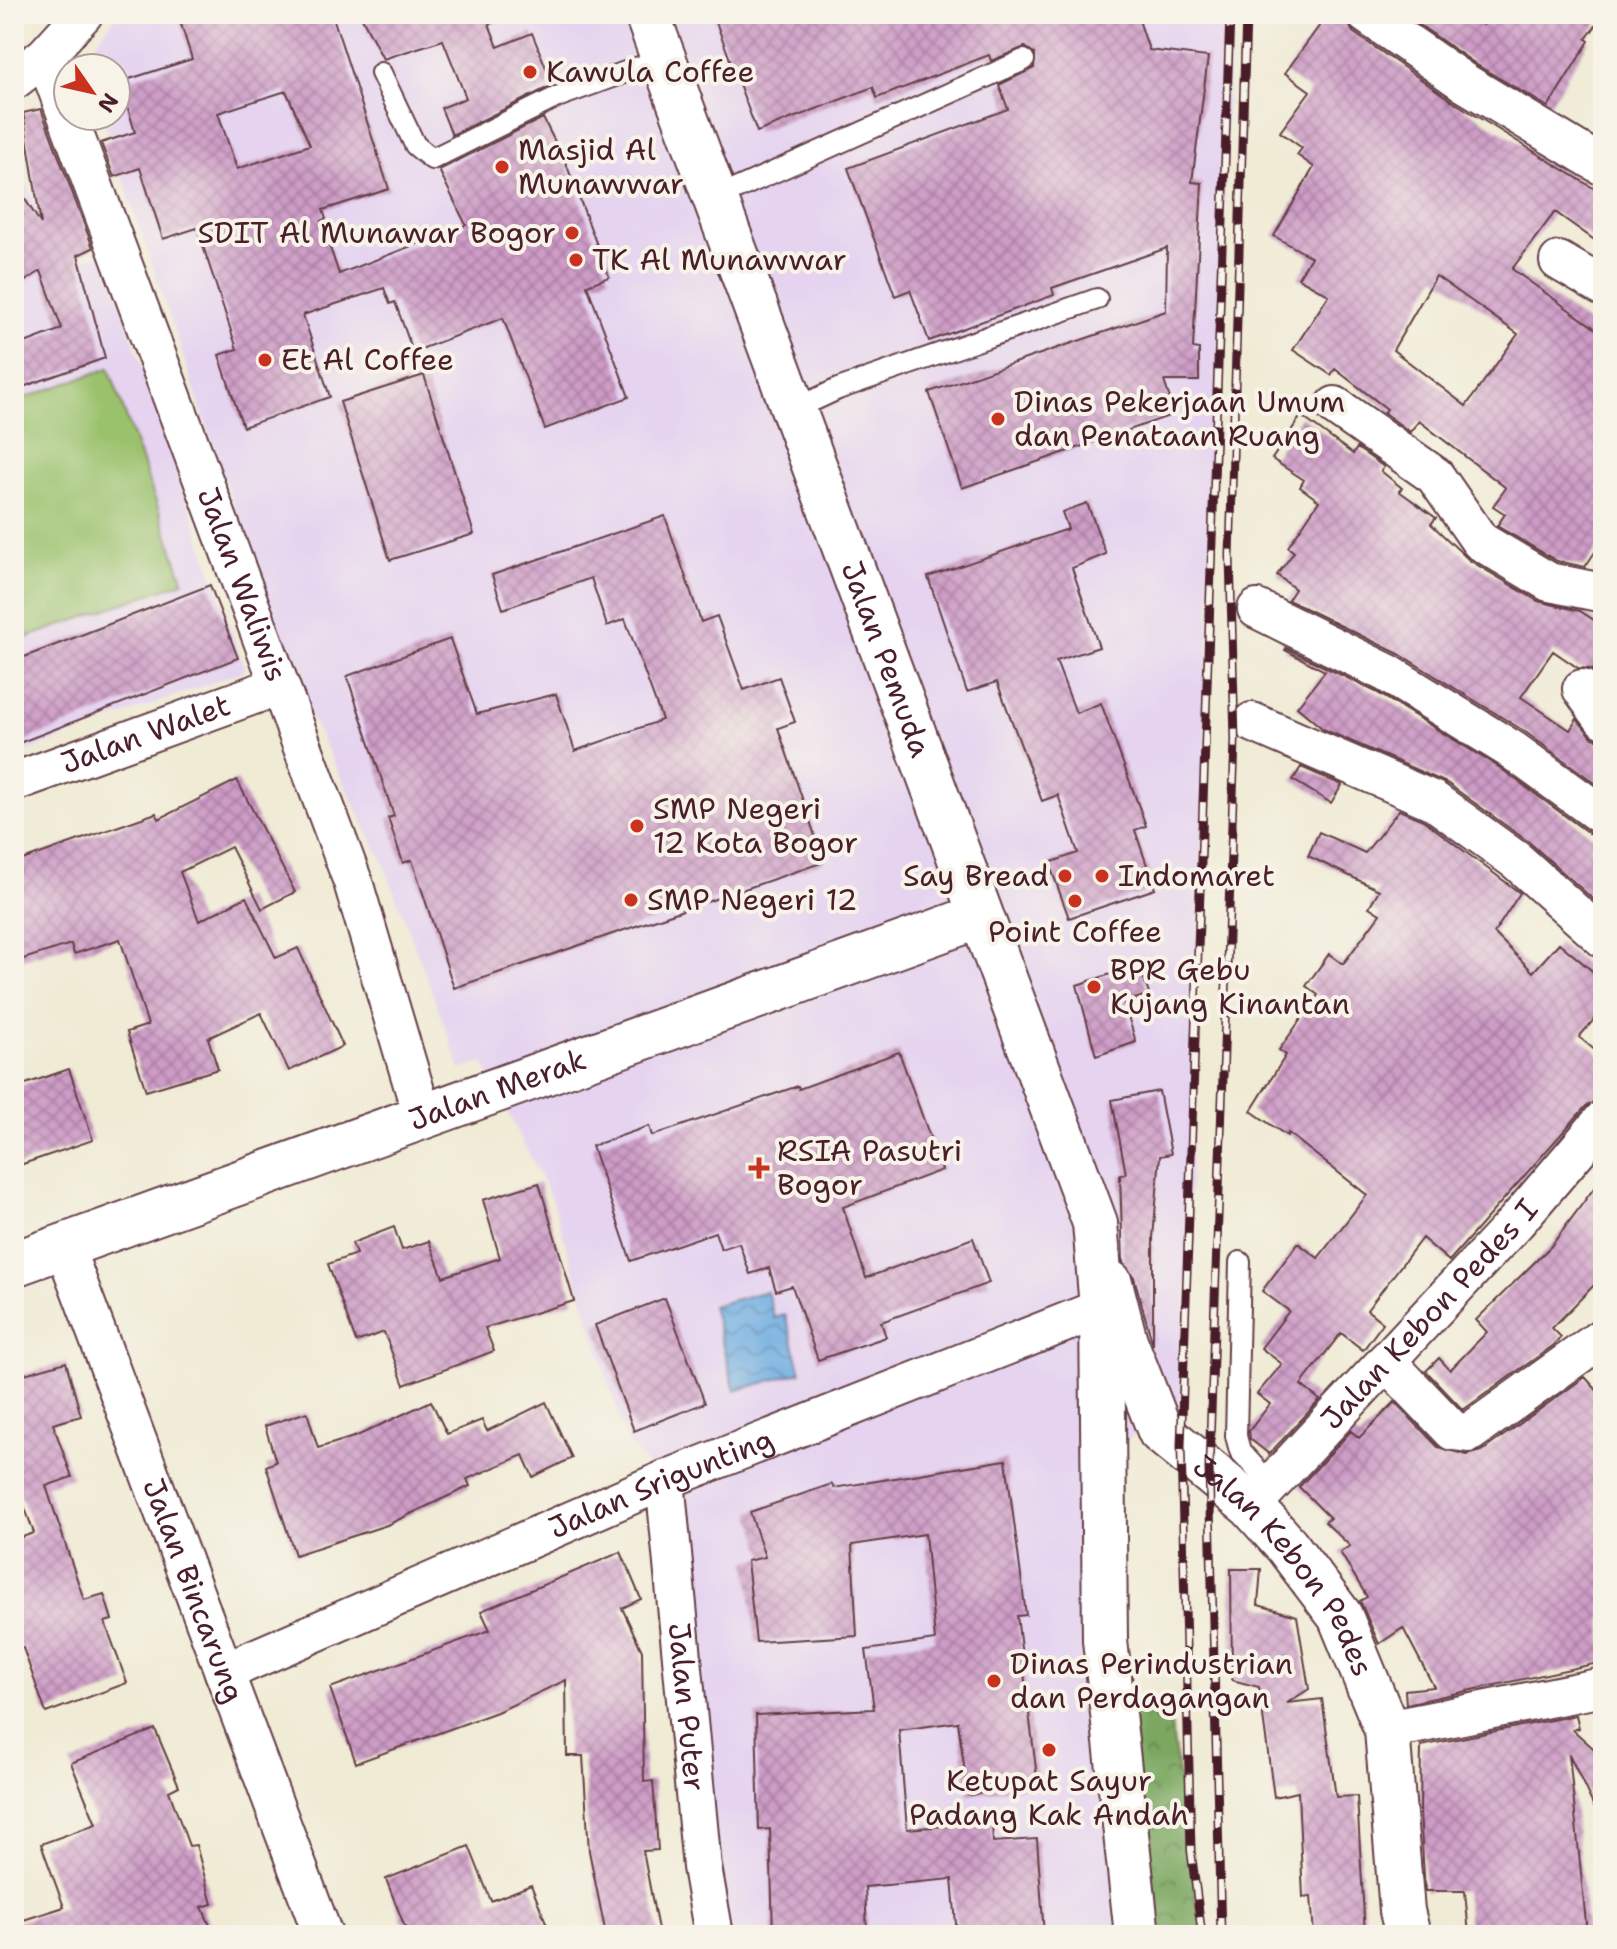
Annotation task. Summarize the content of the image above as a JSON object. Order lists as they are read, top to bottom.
{
  "streets": {
    "main road": ["Jalan Pemuda", "Jalan Merak", "Jalan Kebon Pedes"],
    "street": [
      "Jalan Waliwis",
      "Jalan Walet",
      "Jalan Kebon Pedes I",
      "Jalan Srigunting",
      "Jalan Bincarung",
      "Jalan Puter"
    ]
  },
  "crossings": [
    ["Jalan Waliwis", "Jalan Walet"],
    ["Jalan Waliwis", "Jalan Merak"],
    ["Jalan Pemuda", "Jalan Merak"],
    ["Jalan Pemuda", "Jalan Srigunting"],
    ["Jalan Pemuda", "Jalan Kebon Pedes"],
    ["Jalan Merak", "Jalan Bincarung"],
    ["Jalan Kebon Pedes I", "Jalan Kebon Pedes"],
    ["Jalan Srigunting", "Jalan Bincarung"],
    ["Jalan Srigunting", "Jalan Puter"]
  ],
  "places": {
    "other": [
      "Kawula Coffee",
      "Masjid Al Munawwar",
      "SDIT Al Munawar Bogor",
      "TK Al Munawwar",
      "Et Al Coffee",
      "Dinas Pekerjaan Umum dan Penataan Ruang",
      "SMP Negeri 12 Kota Bogor",
      "Say Bread",
      "Indomaret",
      "SMP Negeri 12",
      "Point Coffee",
      "BPR Gebu Kujang Kinantan",
      "Dinas Perindustrian dan Perdagangan",
      "Ketupat Sayur Padang Kak Andah"
    ],
    "health": ["RSIA Pasutri Bogor"]
  },
  "north": "bottom right"
}
